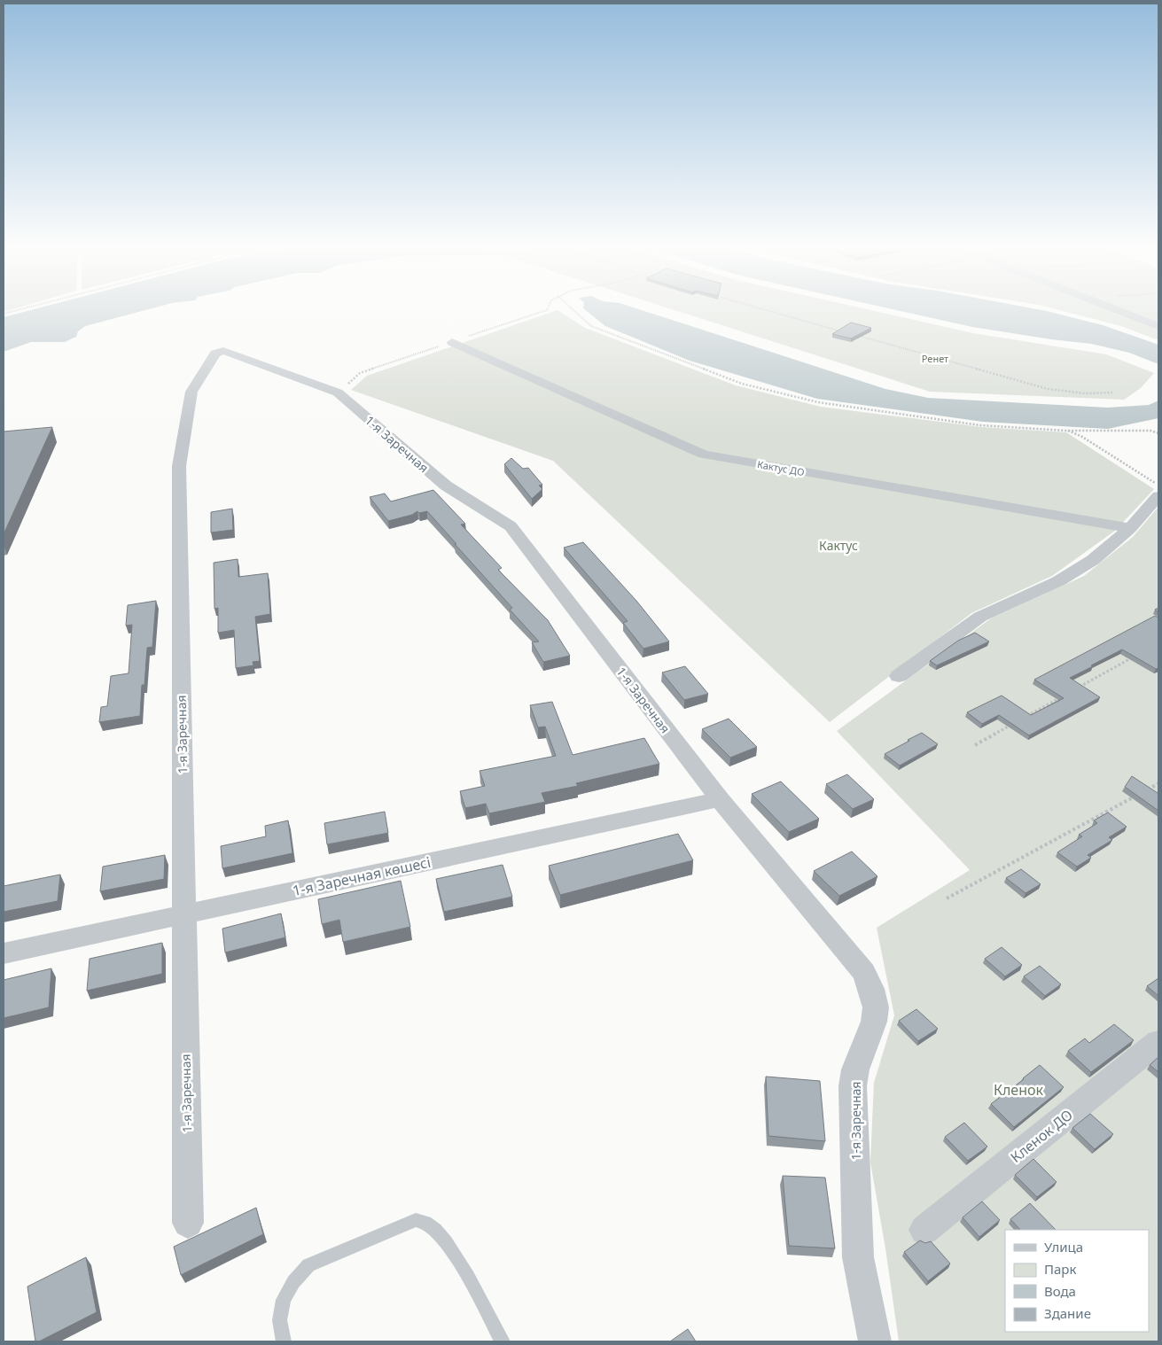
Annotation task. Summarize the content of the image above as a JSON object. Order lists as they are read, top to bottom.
{
  "streets": {
    "street": [
      "1-я Заречная",
      "Кактус ДО",
      "1-я Заречная көшесі",
      "Кленок ДО"
    ]
  },
  "crossings": [
    ["1-я Заречная", "1-я Заречная көшесі"]
  ],
  "parks": ["Ренет", "Кактус", "Кленок"],
  "legend": [
    "Улица",
    "Парк",
    "Вода",
    "Здание"
  ]
}
